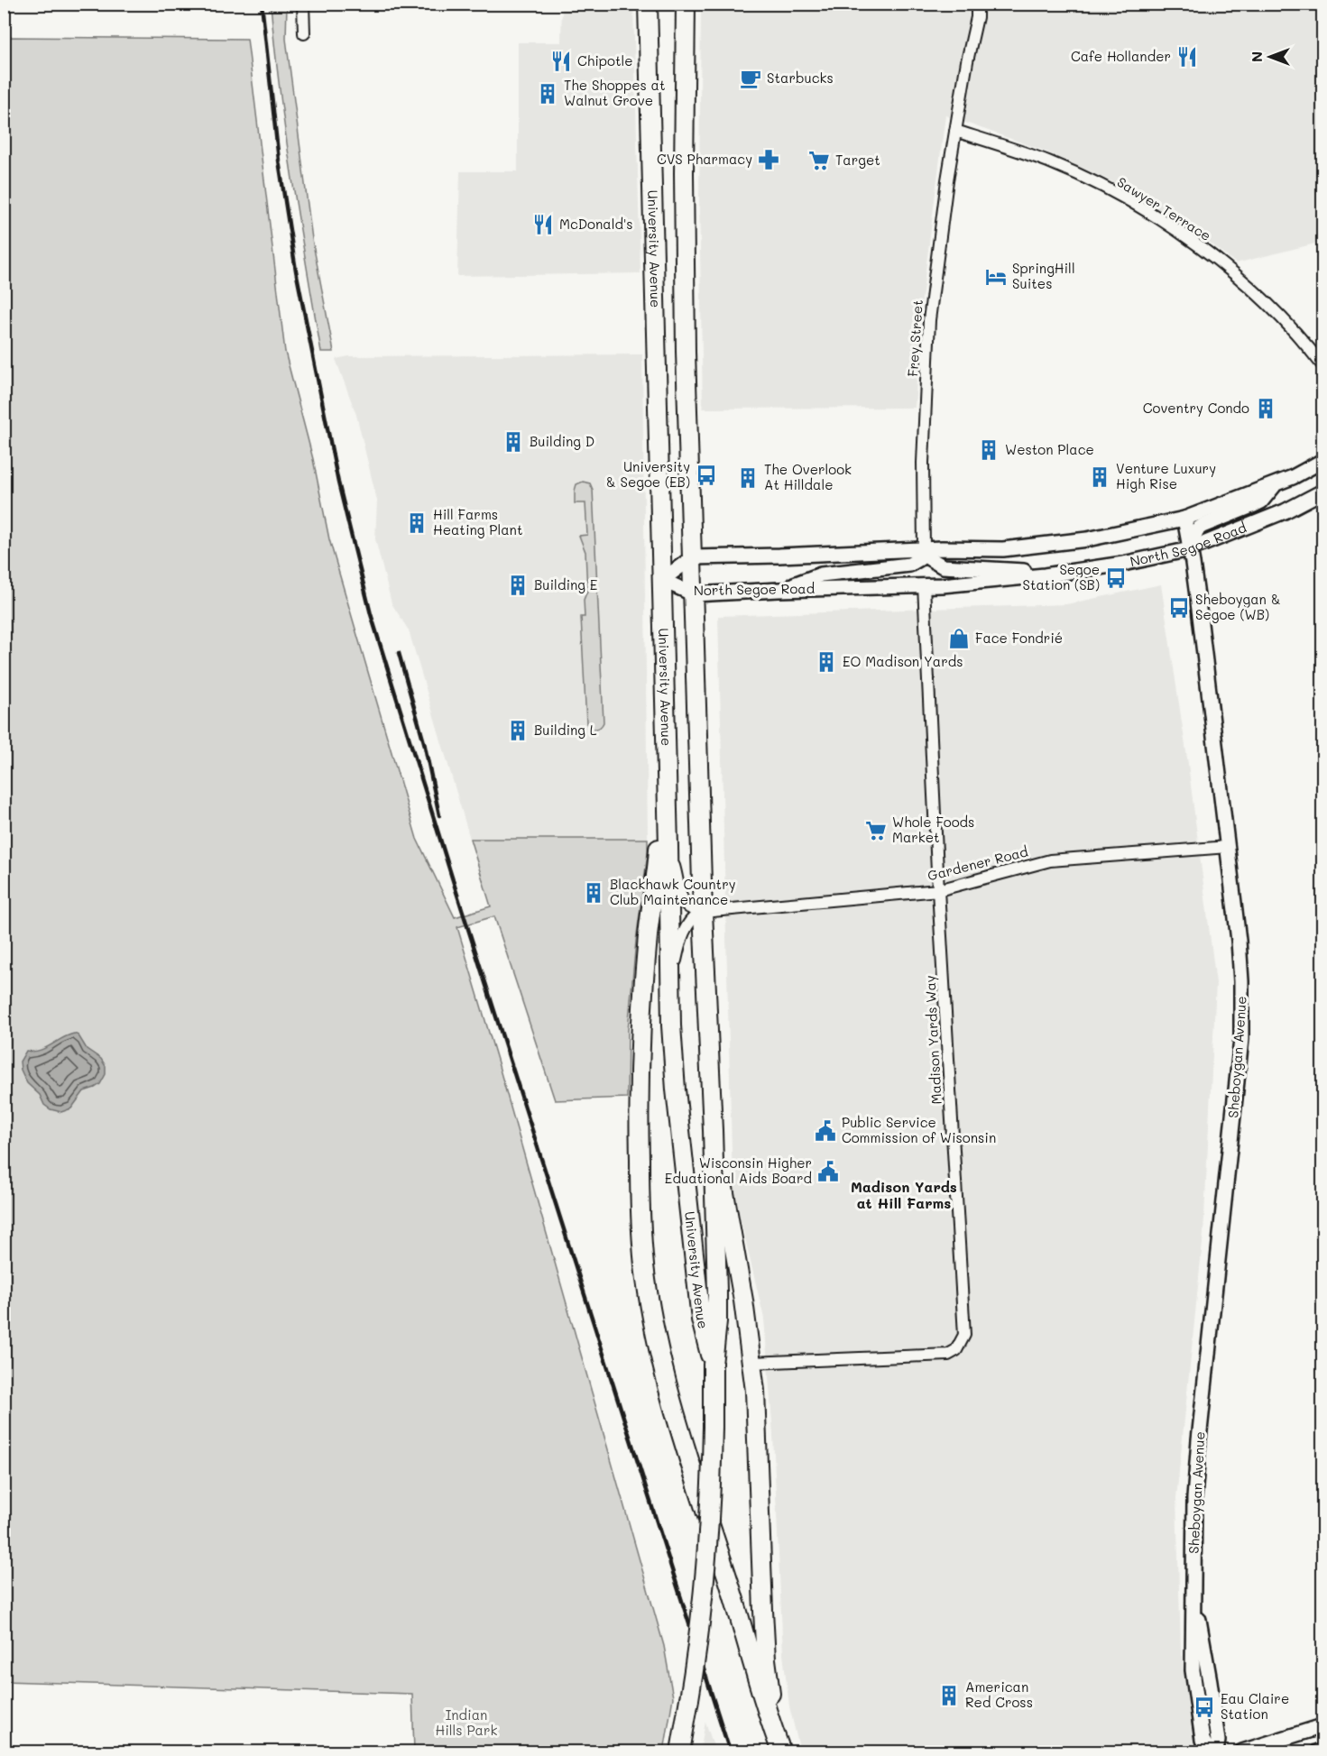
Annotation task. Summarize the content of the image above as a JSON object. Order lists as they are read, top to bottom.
{
  "streets": {
    "main road": ["University Avenue"],
    "street": [
      "Sawyer Terrace",
      "Frey Street",
      "North Segoe Road",
      "Gardener Road",
      "Madison Yards Way",
      "Sheboygan Avenue"
    ]
  },
  "crossings": [
    ["Sawyer Terrace", "Frey Street"],
    ["University Avenue", "North Segoe Road"],
    ["University Avenue", "Gardener Road"],
    ["Frey Street", "North Segoe Road"],
    ["North Segoe Road", "Madison Yards Way"],
    ["North Segoe Road", "Sheboygan Avenue"],
    ["Gardener Road", "Madison Yards Way"],
    ["Gardener Road", "Sheboygan Avenue"]
  ],
  "districts": ["Madison Yards at Hill Farms"],
  "parks": ["Indian Hills Park"],
  "places": {
    "restaurant": ["Cafe Hollander", "Chipotle", "McDonald's"],
    "cafe": ["Starbucks"],
    "building": [
      "The Shoppes at Walnut Grove",
      "Coventry Condo",
      "Building D",
      "Weston Place",
      "Venture Luxury High Rise",
      "The Overlook At Hilldale",
      "Hill Farms Heating Plant",
      "Building E",
      "EO Madison Yards",
      "Building L",
      "Blackhawk Country Club Maintenance",
      "American Red Cross"
    ],
    "pharmacy": ["CVS Pharmacy"],
    "supermarket": ["Target", "Whole Foods Market"],
    "hotel": ["SpringHill Suites"],
    "bus stop": [
      "University & Segoe (EB)",
      "Segoe Station (SB)",
      "Sheboygan & Segoe (WB)",
      "Eau Claire Station"
    ],
    "shop": ["Face Fondrié"],
    "public building": ["Public Service Commission of Wisonsin", "Wisconsin Higher Eduational Aids Board"]
  },
  "north": "left"
}
